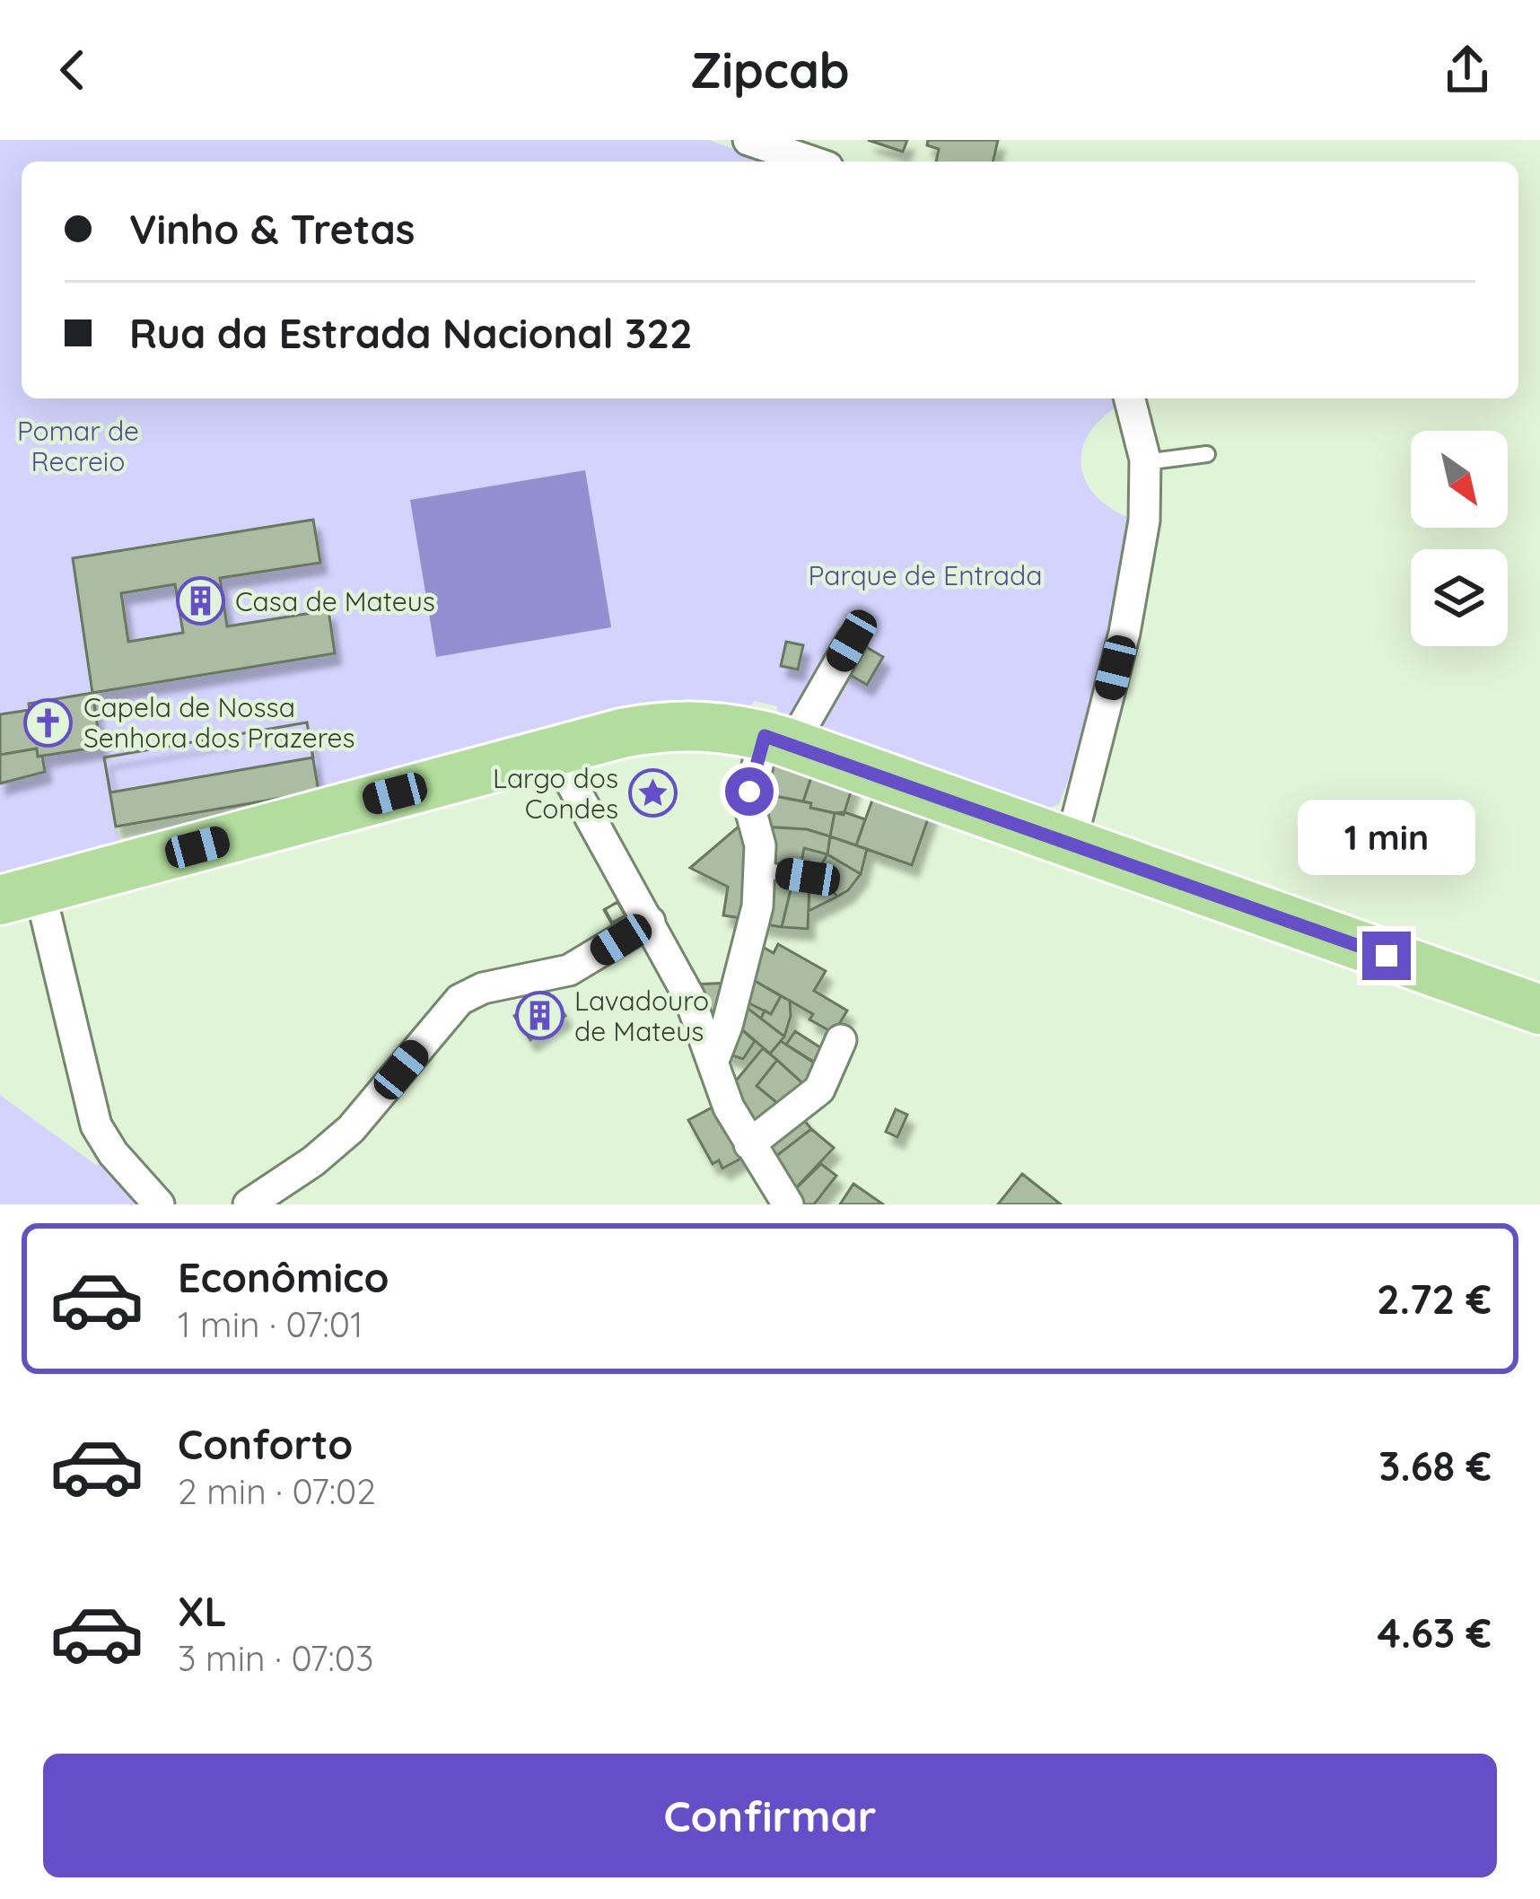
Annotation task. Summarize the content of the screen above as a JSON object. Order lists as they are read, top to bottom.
{
  "parks": ["Pomar de Recreio", "Parque de Entrada"],
  "places": {
    "building": ["Casa de Mateus", "Lavadouro de Mateus"],
    "church": ["Capela de Nossa Senhora dos Prazeres"],
    "place": ["Largo dos Condes"]
  },
  "north": "bottom right",
  "page": {
    "header": "Zipcab",
    "banner": ["Vinho & Tretas", "Rua da Estrada Nacional 322"],
    "bubble": "1 min",
    "list": [
      {
        "name": "Econômico",
        "note": "1 min · 07:01",
        "value": "2.72 €"
      },
      {
        "name": "Conforto",
        "note": "2 min · 07:02",
        "value": "3.68 €"
      },
      {
        "name": "XL",
        "note": "3 min · 07:03",
        "value": "4.63 €"
      }
    ],
    "buttons": "Confirmar"
  }
}
